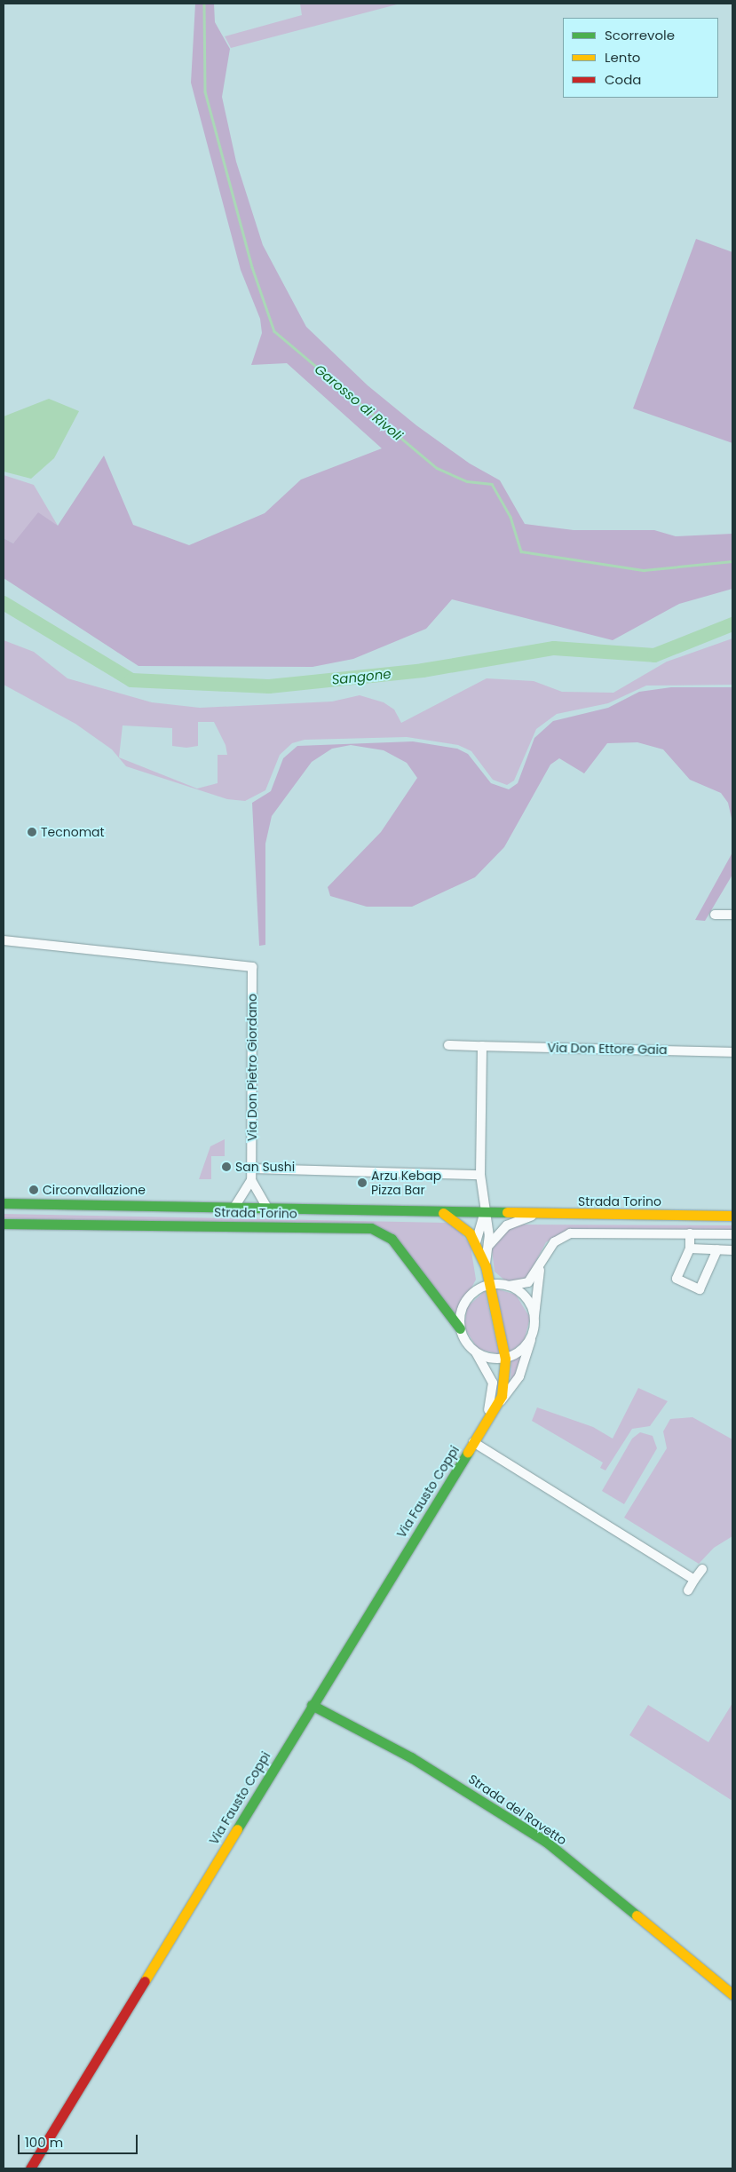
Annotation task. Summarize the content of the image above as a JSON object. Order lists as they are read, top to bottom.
{
  "streets": {
    "street": [
      "Via Don Ettore Gaia",
      "Via Don Pietro Giordano",
      "Strada Torino",
      "Via Fausto Coppi",
      "Strada del Ravetto"
    ]
  },
  "crossings": [
    ["Via Don Pietro Giordano", "Strada Torino"],
    ["Strada Torino", "Via Fausto Coppi"],
    ["Via Fausto Coppi", "Strada del Ravetto"]
  ],
  "water": ["Garosso di Rivoli", "Sangone"],
  "places": [
    "Tecnomat",
    "San Sushi",
    "Arzu Kebap Pizza Bar",
    "Circonvallazione"
  ],
  "legend": ["Scorrevole", "Lento", "Coda"],
  "scale_bar": "100 m"
}
